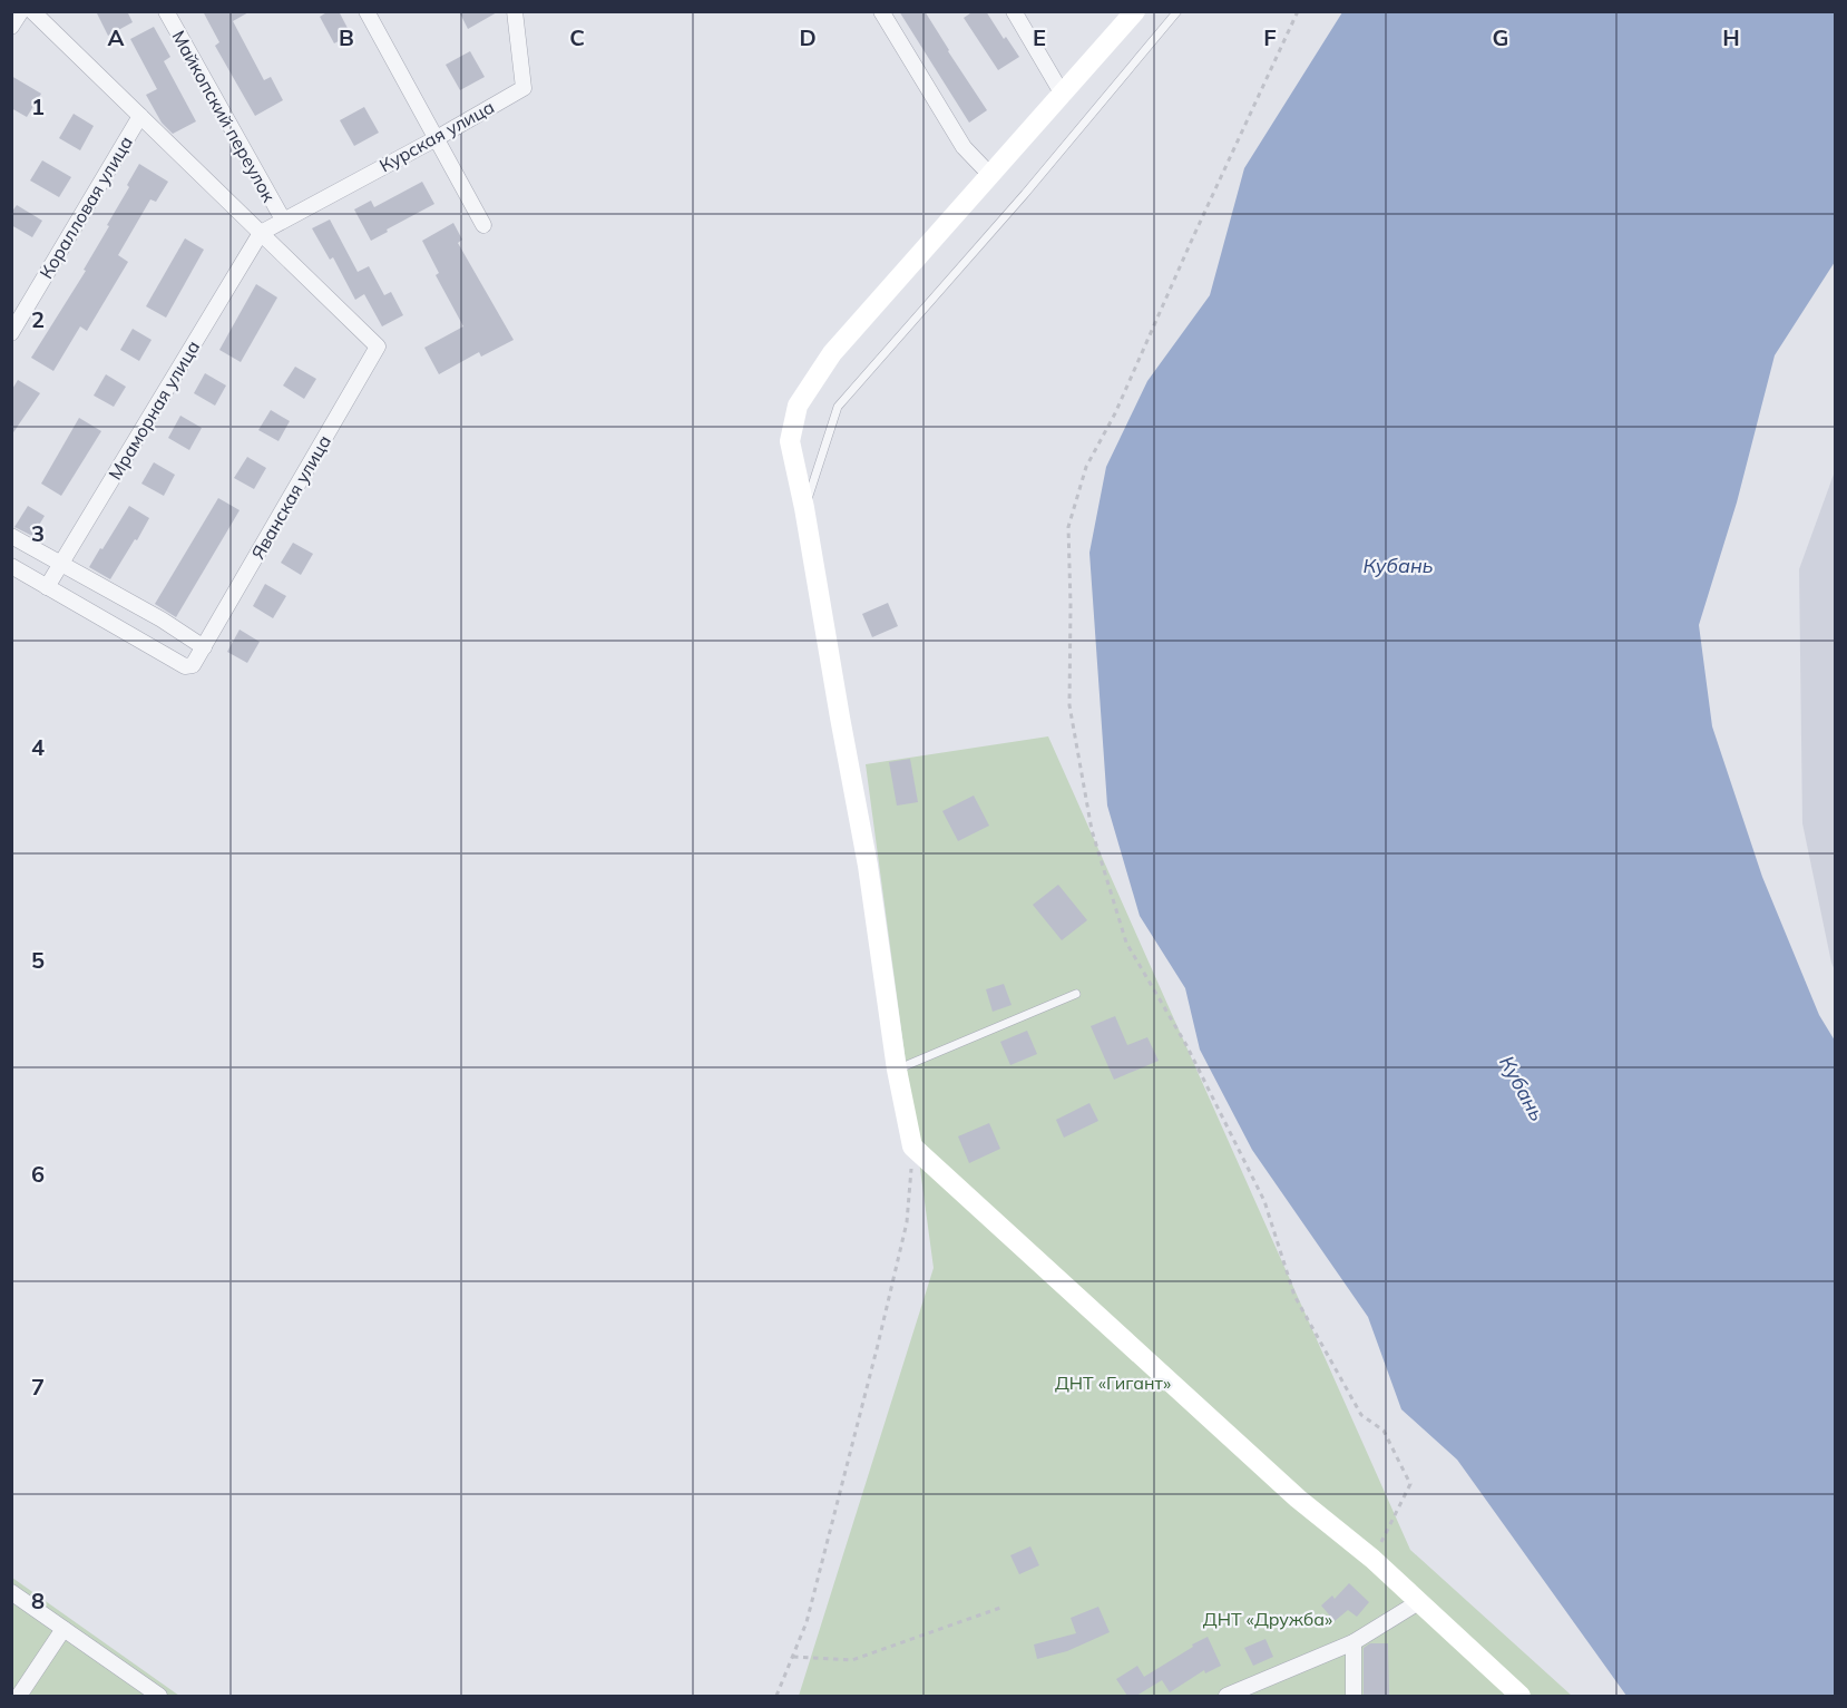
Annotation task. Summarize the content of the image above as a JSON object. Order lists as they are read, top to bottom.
{
  "streets": {
    "street": [
      "Майкопский переулок",
      "Курская улица",
      "Коралловая улица",
      "Мраморная улица",
      "Яванская улица"
    ]
  },
  "crossings": [
    ["Майкопский переулок", "Курская улица"],
    ["Курская улица", "Мраморная улица"],
    ["Курская улица", "Яванская улица"],
    ["Мраморная улица", "Яванская улица"]
  ],
  "water": ["Кубань"],
  "parks": ["ДНТ «Гигант»", "ДНТ «Дружба»"],
  "grid": {
    "columns": [
      "A",
      "B",
      "C",
      "D",
      "E",
      "F",
      "G",
      "H"
    ],
    "rows": [
      "1",
      "2",
      "3",
      "4",
      "5",
      "6",
      "7",
      "8"
    ]
  }
}
